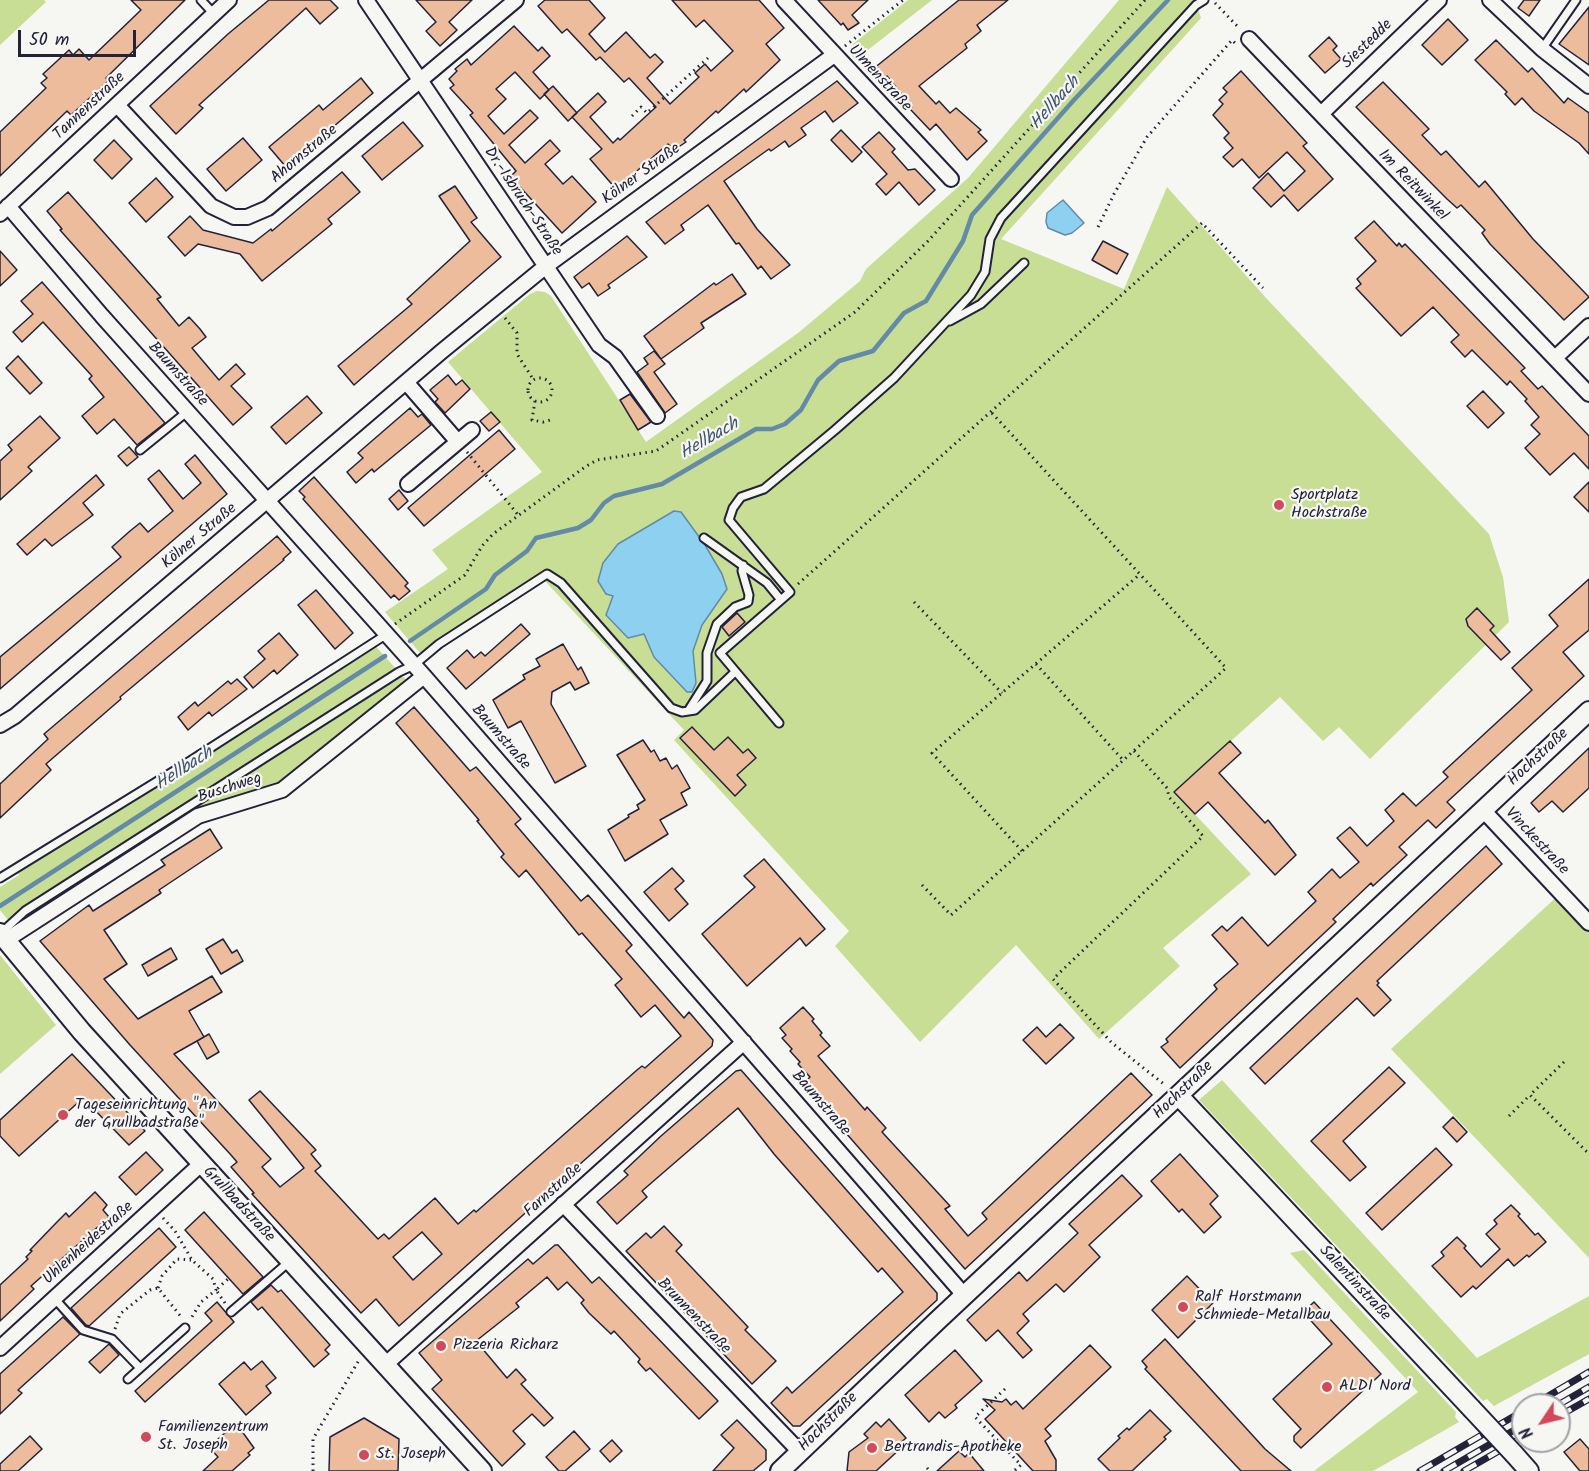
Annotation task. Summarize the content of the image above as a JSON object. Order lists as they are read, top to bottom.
{
  "streets": {
    "street": [
      "Siestedde",
      "Ulmenstraße",
      "Tannenstraße",
      "Ahornstraße",
      "Kölner Straße",
      "Im Reitwinkel",
      "Dr.-Isbruch-Straße",
      "Baumstraße",
      "Hochstraße",
      "Buschweg",
      "Vinckestraße",
      "Farnstraße",
      "Grullbadstraße",
      "Uhlenheidestraße",
      "Salentinstraße",
      "Brunnenstraße"
    ]
  },
  "crossings": [
    ["Siestedde", "Im Reitwinkel"],
    ["Ulmenstraße", "Kölner Straße"],
    ["Tannenstraße", "Ahornstraße"],
    ["Tannenstraße", "Baumstraße"],
    ["Ahornstraße", "Dr.-Isbruch-Straße"],
    ["Kölner Straße", "Dr.-Isbruch-Straße"],
    ["Kölner Straße", "Baumstraße"],
    ["Baumstraße", "Hochstraße"],
    ["Baumstraße", "Buschweg"],
    ["Baumstraße", "Farnstraße"],
    ["Hochstraße", "Vinckestraße"],
    ["Hochstraße", "Salentinstraße"],
    ["Hochstraße", "Brunnenstraße"],
    ["Buschweg", "Grullbadstraße"],
    ["Farnstraße", "Grullbadstraße"],
    ["Farnstraße", "Brunnenstraße"],
    ["Grullbadstraße", "Uhlenheidestraße"]
  ],
  "water": ["Hellbach"],
  "places": [
    "Sportplatz Hochstraße",
    "Tageseinrichtung \"An der Grullbadstraße\"",
    "Ralf Horstmann Schmiede-Metallbau",
    "Pizzeria Richarz",
    "ALDI Nord",
    "Familienzentrum St. Joseph",
    "Bertrandis-Apotheke",
    "St. Joseph"
  ],
  "scale_bar": "50 m",
  "north": "bottom left"
}
